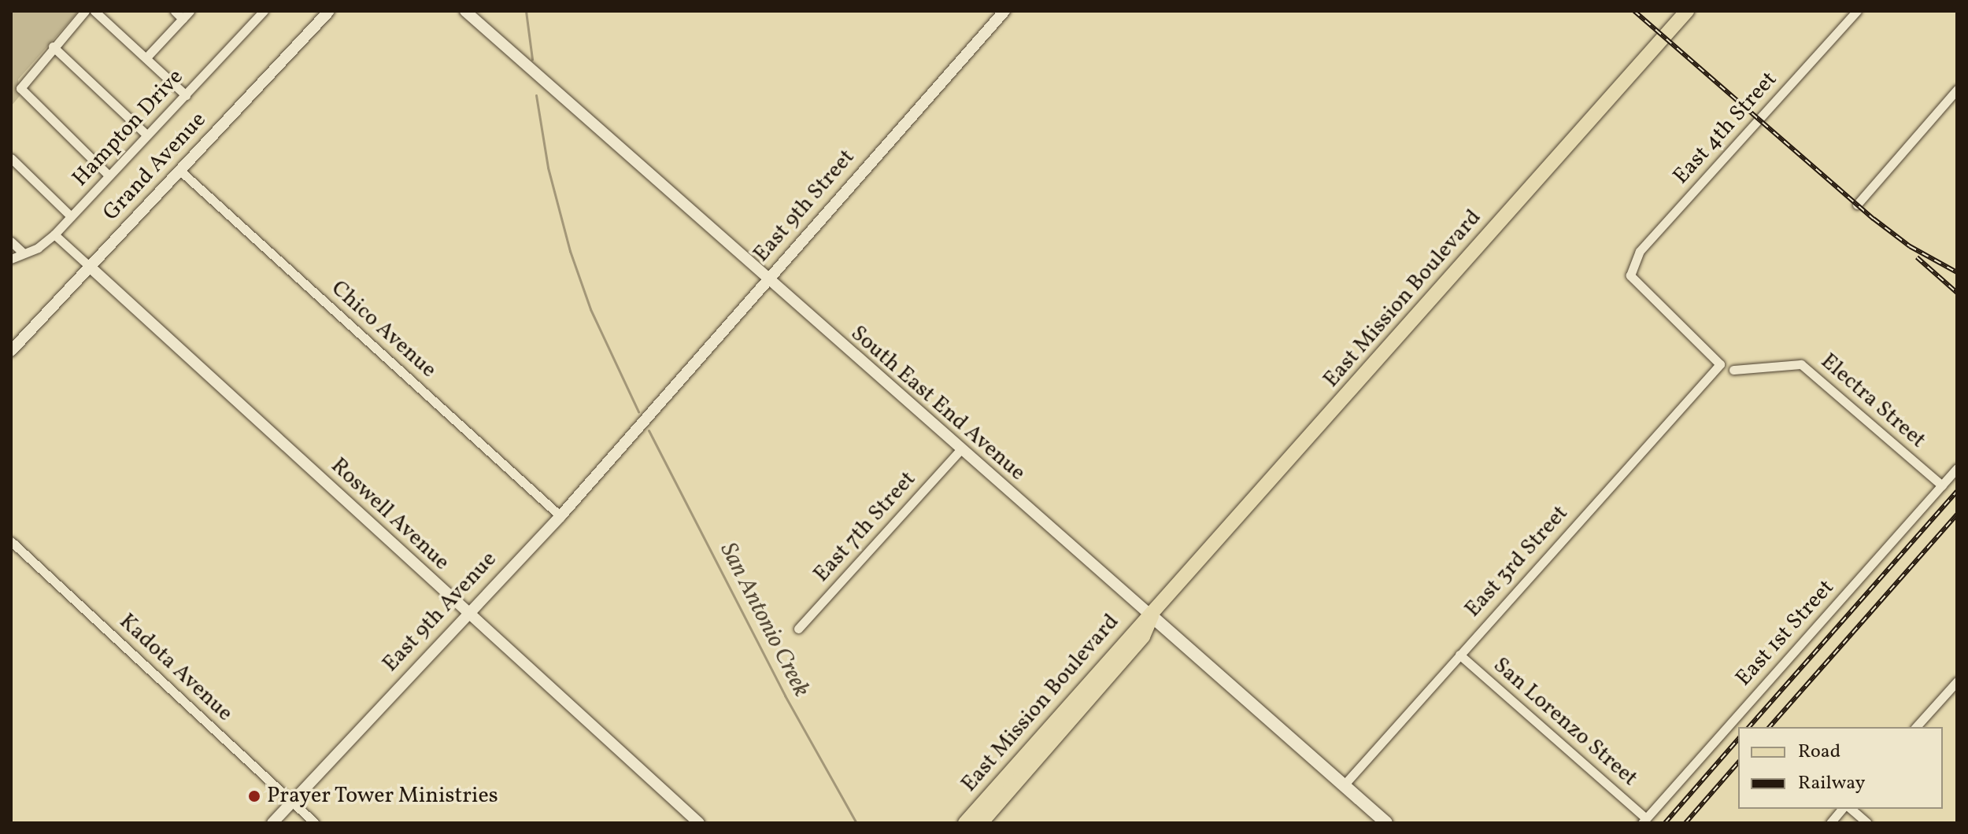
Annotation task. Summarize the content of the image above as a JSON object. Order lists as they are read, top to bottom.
{
  "streets": {
    "main road": ["East Mission Boulevard", "South East End Avenue"],
    "street": [
      "Hampton Drive",
      "East 4th Street",
      "Grand Avenue",
      "East 9th Street",
      "Chico Avenue",
      "Electra Street",
      "Roswell Avenue",
      "East 7th Street",
      "East 3rd Street",
      "East 9th Avenue",
      "East 1st Street",
      "Kadota Avenue",
      "San Lorenzo Street"
    ]
  },
  "crossings": [
    ["Hampton Drive", "Roswell Avenue"],
    ["East 4th Street", "East 3rd Street"],
    ["Grand Avenue", "Chico Avenue"],
    ["Grand Avenue", "Roswell Avenue"],
    ["East 9th Street", "South East End Avenue"],
    ["East 9th Street", "East 9th Avenue"],
    ["East Mission Boulevard", "South East End Avenue"],
    ["Chico Avenue", "East 9th Avenue"],
    ["Electra Street", "East 1st Street"],
    ["South East End Avenue", "East 7th Street"],
    ["South East End Avenue", "East 3rd Street"],
    ["Roswell Avenue", "East 9th Avenue"],
    ["East 3rd Street", "San Lorenzo Street"],
    ["East 9th Avenue", "Kadota Avenue"],
    ["East 1st Street", "San Lorenzo Street"]
  ],
  "water": ["San Antonio Creek"],
  "places": ["Prayer Tower Ministries"],
  "legend": ["Road", "Railway"]
}
